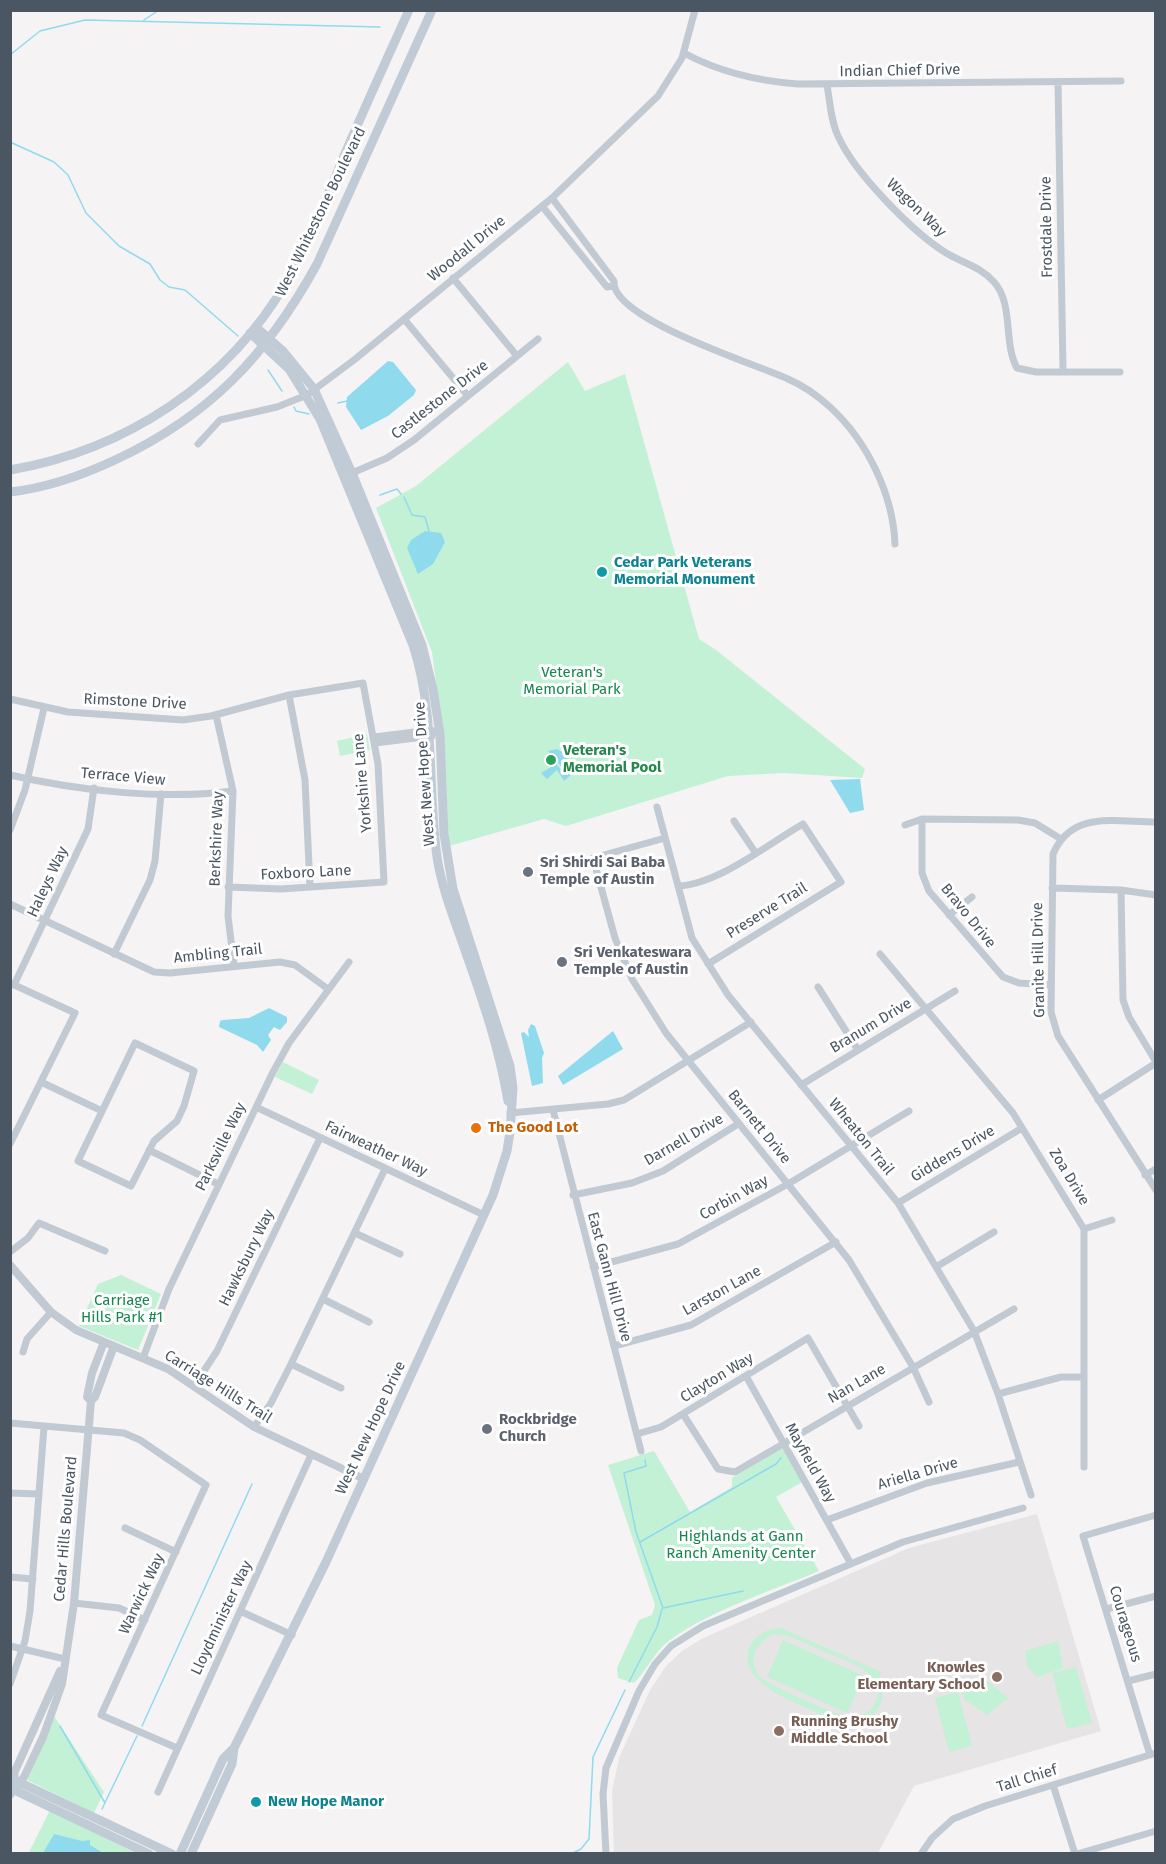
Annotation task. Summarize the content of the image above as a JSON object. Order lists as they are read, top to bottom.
{
  "streets": {
    "main road": ["West Whitestone Boulevard", "West New Hope Drive"],
    "street": [
      "Indian Chief Drive",
      "Wagon Way",
      "Frostdale Drive",
      "Woodall Drive",
      "Castlestone Drive",
      "Rimstone Drive",
      "Terrace View",
      "Yorkshire Lane",
      "Berkshire Way",
      "Foxboro Lane",
      "Haleys Way",
      "Preserve Trail",
      "Bravo Drive",
      "Ambling Trail",
      "Granite Hill Drive",
      "Branum Drive",
      "Barnett Drive",
      "Wheaton Trail",
      "Darnell Drive",
      "Parksville Way",
      "Fairweather Way",
      "Giddens Drive",
      "Zoa Drive",
      "Corbin Way",
      "Hawksbury Way",
      "East Gann Hill Drive",
      "Larston Lane",
      "Clayton Way",
      "Nan Lane",
      "Carriage Hills Trail",
      "Mayfield Way",
      "Ariella Drive",
      "Cedar Hills Boulevard",
      "Warwick Way",
      "Lloydminister Way",
      "Courageous",
      "Tall Chief"
    ]
  },
  "crossings": [
    ["Indian Chief Drive", "Wagon Way"],
    ["Indian Chief Drive", "Frostdale Drive"],
    ["Indian Chief Drive", "Woodall Drive"],
    ["Wagon Way", "Frostdale Drive"],
    ["West Whitestone Boulevard", "West New Hope Drive"],
    ["Woodall Drive", "West New Hope Drive"],
    ["Castlestone Drive", "West New Hope Drive"],
    ["Rimstone Drive", "Yorkshire Lane"],
    ["Rimstone Drive", "Berkshire Way"],
    ["West New Hope Drive", "Fairweather Way"],
    ["West New Hope Drive", "Carriage Hills Trail"],
    ["Terrace View", "Berkshire Way"],
    ["Terrace View", "Haleys Way"],
    ["Yorkshire Lane", "Foxboro Lane"],
    ["Berkshire Way", "Foxboro Lane"],
    ["Berkshire Way", "Ambling Trail"],
    ["Haleys Way", "Ambling Trail"],
    ["Preserve Trail", "Wheaton Trail"],
    ["Bravo Drive", "Granite Hill Drive"],
    ["Ambling Trail", "Parksville Way"],
    ["Branum Drive", "Wheaton Trail"],
    ["Branum Drive", "Zoa Drive"],
    ["Barnett Drive", "Wheaton Trail"],
    ["Barnett Drive", "Darnell Drive"],
    ["Barnett Drive", "Corbin Way"],
    ["Barnett Drive", "Larston Lane"],
    ["Barnett Drive", "Nan Lane"],
    ["Wheaton Trail", "Giddens Drive"],
    ["Wheaton Trail", "Corbin Way"],
    ["Wheaton Trail", "Nan Lane"],
    ["Wheaton Trail", "Ariella Drive"],
    ["Darnell Drive", "East Gann Hill Drive"],
    ["Parksville Way", "Fairweather Way"],
    ["Parksville Way", "Carriage Hills Trail"],
    ["Fairweather Way", "Hawksbury Way"],
    ["Giddens Drive", "Zoa Drive"],
    ["Corbin Way", "East Gann Hill Drive"],
    ["Hawksbury Way", "Carriage Hills Trail"],
    ["East Gann Hill Drive", "Larston Lane"],
    ["East Gann Hill Drive", "Clayton Way"],
    ["Clayton Way", "Nan Lane"],
    ["Clayton Way", "Mayfield Way"],
    ["Nan Lane", "Mayfield Way"],
    ["Carriage Hills Trail", "Cedar Hills Boulevard"],
    ["Carriage Hills Trail", "Lloydminister Way"],
    ["Mayfield Way", "Ariella Drive"],
    ["Cedar Hills Boulevard", "Warwick Way"],
    ["Warwick Way", "Lloydminister Way"],
    ["Courageous", "Tall Chief"]
  ],
  "parks": ["Veteran's Memorial Park", "Carriage Hills Park #1", "Highlands at Gann Ranch Amenity Center"],
  "places": [
    "Cedar Park Veterans Memorial Monument",
    "Veteran's Memorial Pool",
    "Sri Shirdi Sai Baba Temple of Austin",
    "Sri Venkateswara Temple of Austin",
    "The Good Lot",
    "Rockbridge Church",
    "Knowles Elementary School",
    "Running Brushy Middle School",
    "New Hope Manor"
  ]
}
